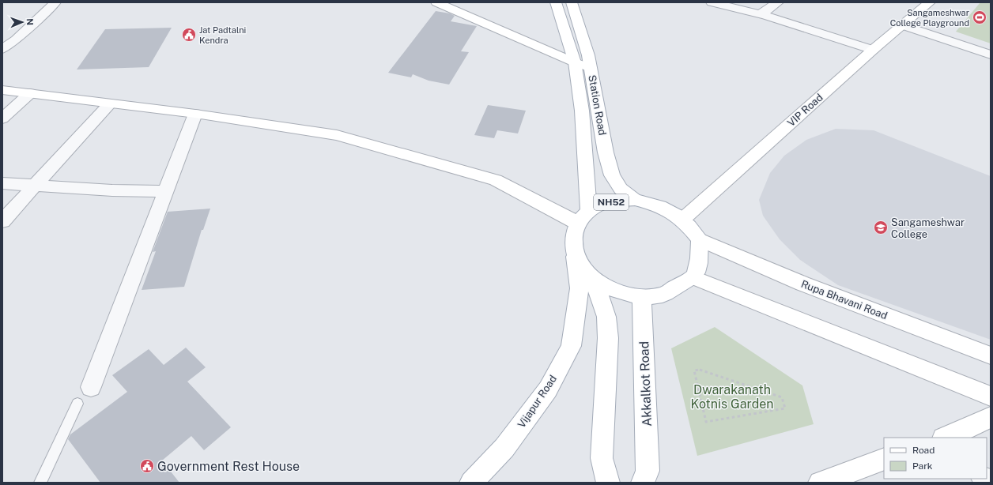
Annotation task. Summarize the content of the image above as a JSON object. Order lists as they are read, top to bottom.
{
  "streets": {
    "main road": [
      "Station Road",
      "VIP Road",
      "NH52",
      "Rupa Bhavani Road",
      "Akkalkot Road",
      "Vijapur Road"
    ]
  },
  "crossings": [
    ["Station Road", "VIP Road"],
    ["Station Road", "NH52"],
    ["Station Road", "Rupa Bhavani Road"],
    ["Station Road", "Akkalkot Road"],
    ["Station Road", "Vijapur Road"],
    ["VIP Road", "NH52"],
    ["VIP Road", "Rupa Bhavani Road"],
    ["VIP Road", "Akkalkot Road"],
    ["VIP Road", "Vijapur Road"],
    ["NH52", "Rupa Bhavani Road"],
    ["NH52", "Akkalkot Road"],
    ["NH52", "Vijapur Road"],
    ["Rupa Bhavani Road", "Akkalkot Road"],
    ["Rupa Bhavani Road", "Vijapur Road"],
    ["Akkalkot Road", "Vijapur Road"]
  ],
  "parks": ["Dwarakanath Kotnis Garden"],
  "places": {
    "sports": ["Sangameshwar College Playground"],
    "public building": ["Jat Padtalni Kendra", "Government Rest House"],
    "school or university": ["Sangameshwar College"]
  },
  "legend": ["Road", "Park"],
  "north": "right"
}
